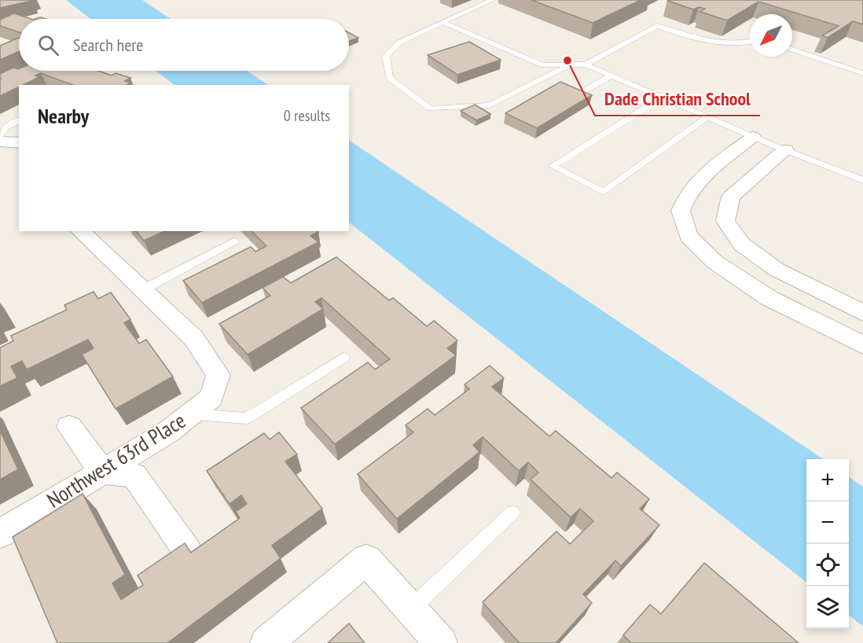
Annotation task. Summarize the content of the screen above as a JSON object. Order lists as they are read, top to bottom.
{
  "streets": {
    "street": ["Northwest 63rd Place"]
  },
  "places": ["Dade Christian School"],
  "north": "bottom left",
  "page": {
    "search": "Search here",
    "heading": ["Nearby", "0 results"],
    "map_buttons": ["+", "−"]
  }
}
